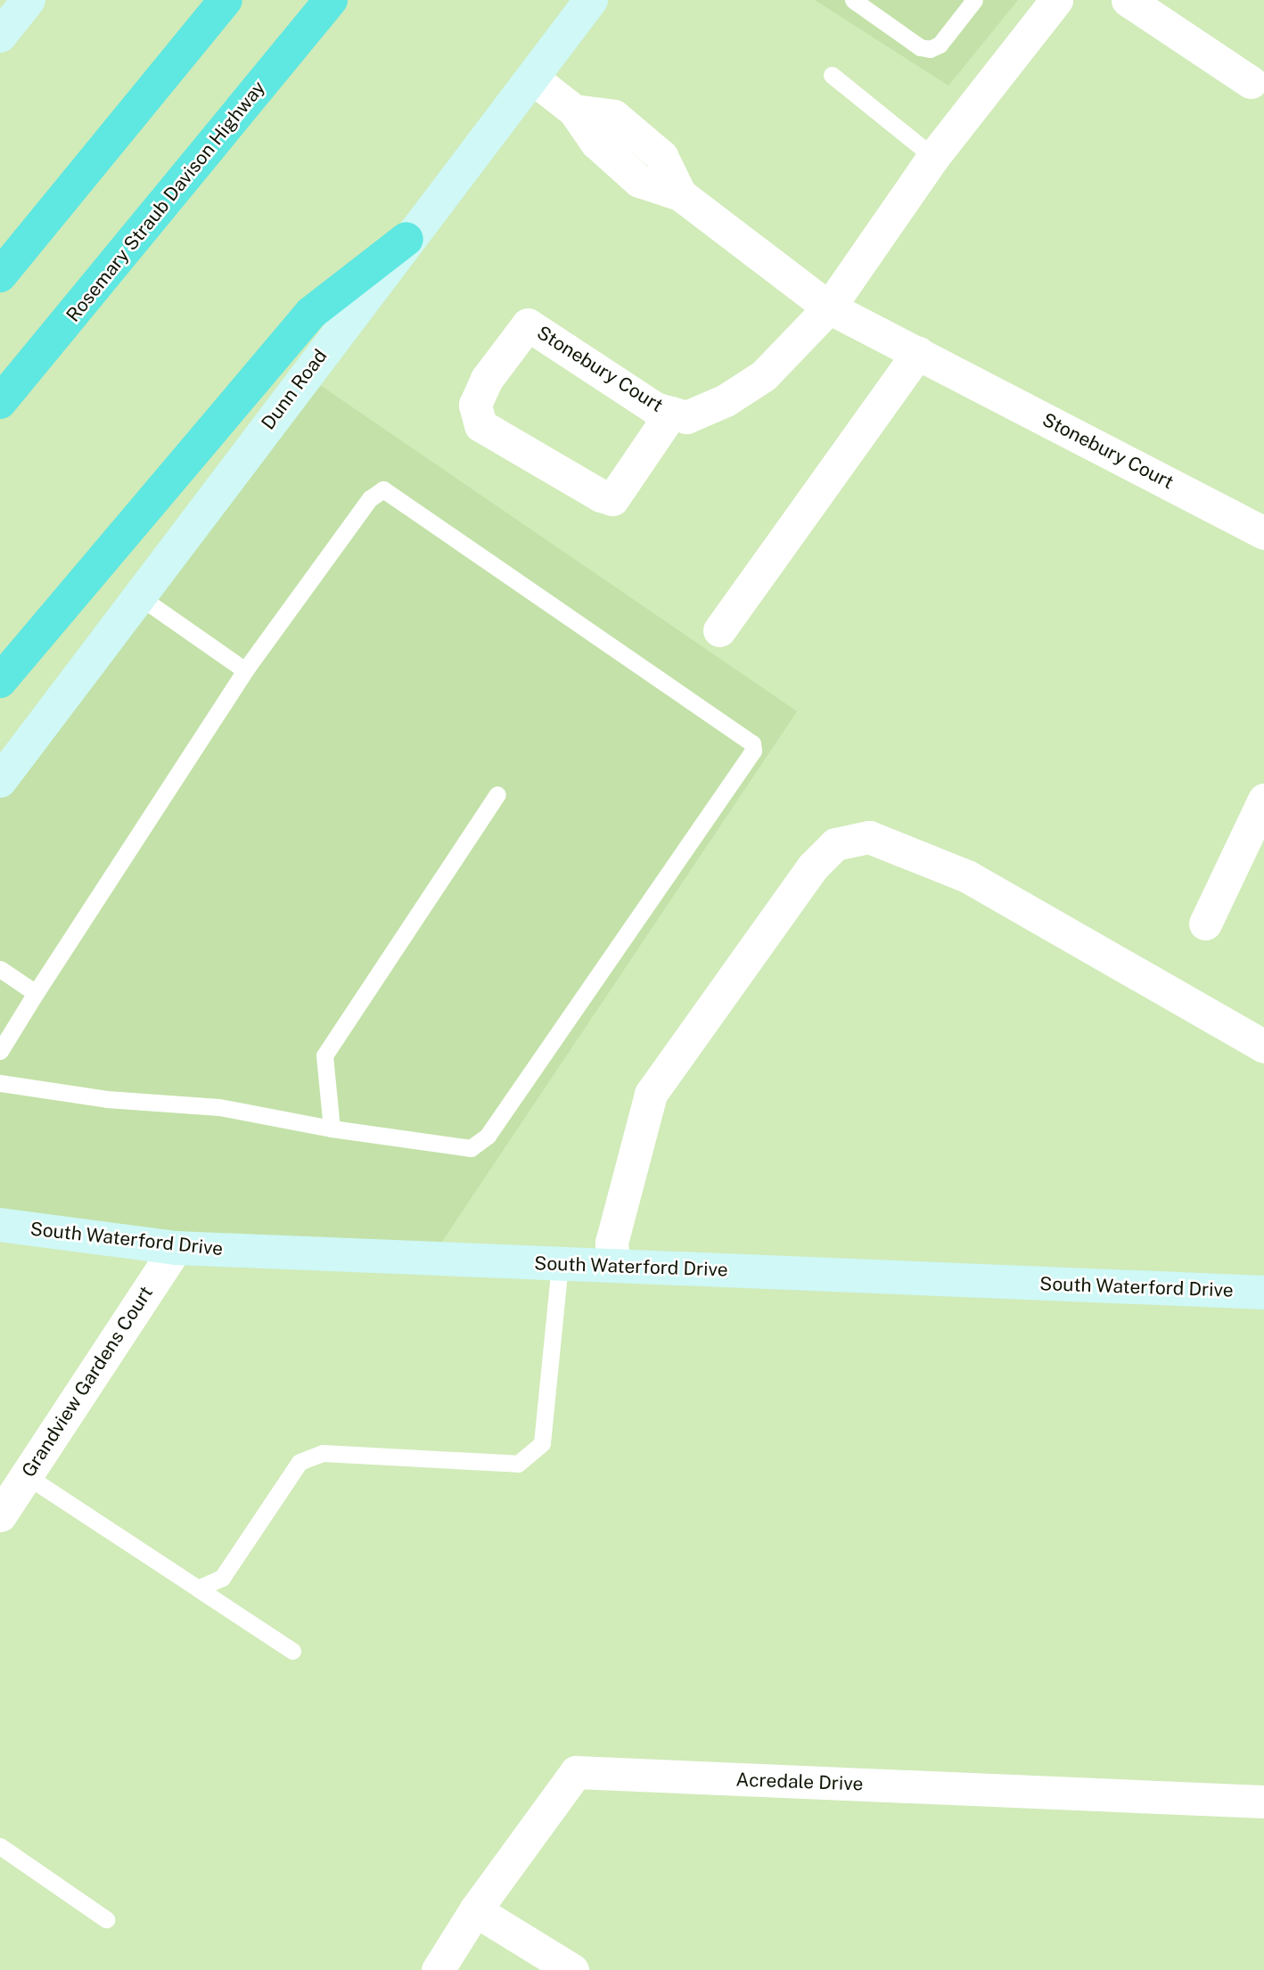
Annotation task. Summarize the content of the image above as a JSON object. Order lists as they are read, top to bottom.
{
  "streets": {
    "highway": ["Rosemary Straub Davison Highway"],
    "street": [
      "Stonebury Court",
      "Dunn Road",
      "South Waterford Drive",
      "Grandview Gardens Court",
      "Acredale Drive"
    ]
  },
  "crossings": [
    ["Stonebury Court", "Dunn Road"],
    ["South Waterford Drive", "Grandview Gardens Court"]
  ]
}
